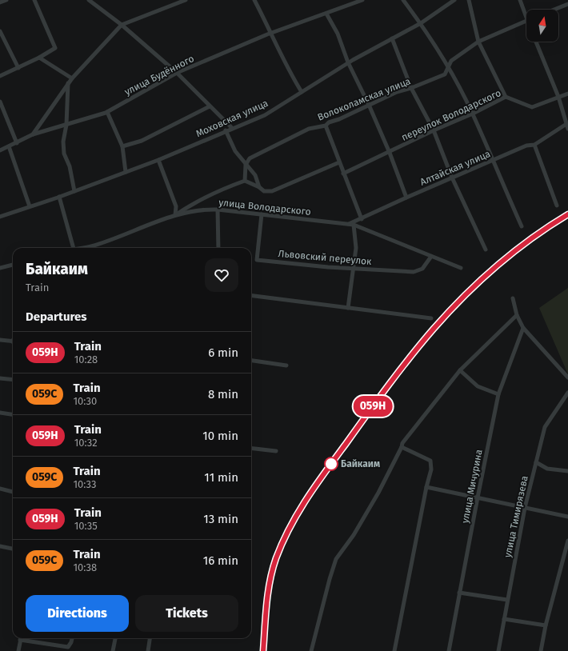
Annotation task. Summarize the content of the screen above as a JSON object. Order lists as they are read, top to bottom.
{
  "streets": {
    "street": [
      "улица Будённого",
      "Волоколамская улица",
      "переулок Володарского",
      "Моховская улица",
      "Алтайская улица",
      "улица Володарского",
      "Львовский переулок",
      "улица Мичурина",
      "улица Тимирязева"
    ]
  },
  "crossings": [
    ["Алтайская улица", "улица Володарского"],
    ["улица Володарского", "Львовский переулок"]
  ],
  "places": ["Байкаим"],
  "north": "top",
  "page": {
    "on_map": "059Н",
    "heading": [
      ["Байкаим", "Train"],
      "Departures"
    ],
    "list": [
      {
        "mark": "059Н",
        "name": "Train",
        "note": "10:28",
        "value": "6 min"
      },
      {
        "mark": "059С",
        "name": "Train",
        "note": "10:30",
        "value": "8 min"
      },
      {
        "mark": "059Н",
        "name": "Train",
        "note": "10:32",
        "value": "10 min"
      },
      {
        "mark": "059С",
        "name": "Train",
        "note": "10:33",
        "value": "11 min"
      },
      {
        "mark": "059Н",
        "name": "Train",
        "note": "10:35",
        "value": "13 min"
      },
      {
        "mark": "059С",
        "name": "Train",
        "note": "10:38",
        "value": "16 min"
      }
    ],
    "buttons": ["Directions", "Tickets"]
  }
}
